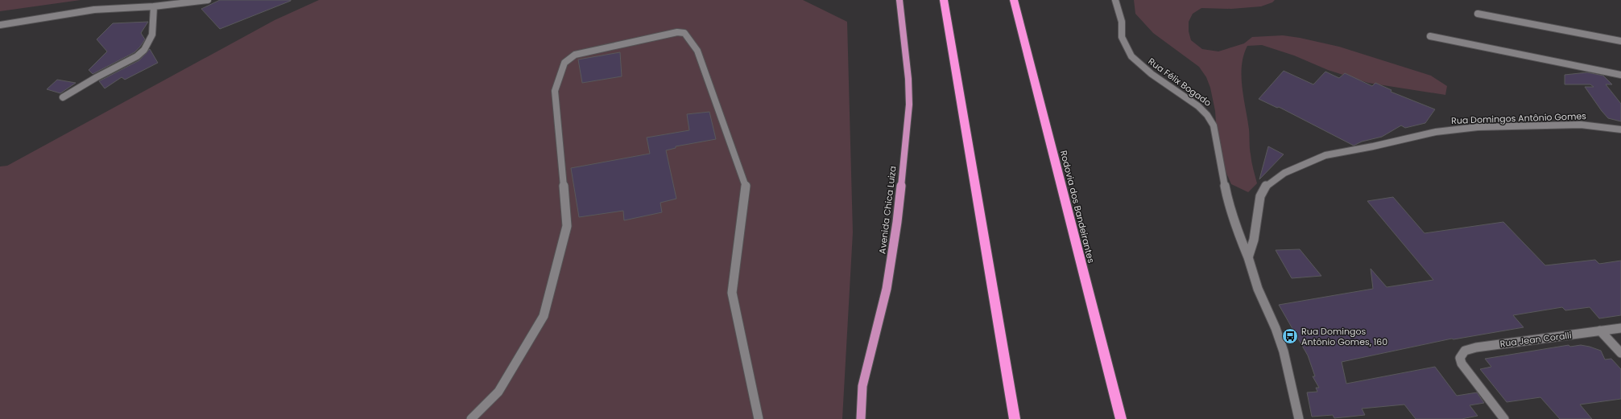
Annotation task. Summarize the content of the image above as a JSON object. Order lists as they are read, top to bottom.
{
  "streets": {
    "highway": ["Rodovia dos Bandeirantes"],
    "main road": ["Avenida Chica Luiza"],
    "street": ["Rua Félix Bogado", "Rua Domingos Antônio Gomes", "Rua Jean Coralli"]
  },
  "crossings": [
    ["Rua Félix Bogado", "Rua Domingos Antônio Gomes"]
  ],
  "places": {
    "bus stop": ["Rua Domingos Antônio Gomes, 160"]
  }
}
